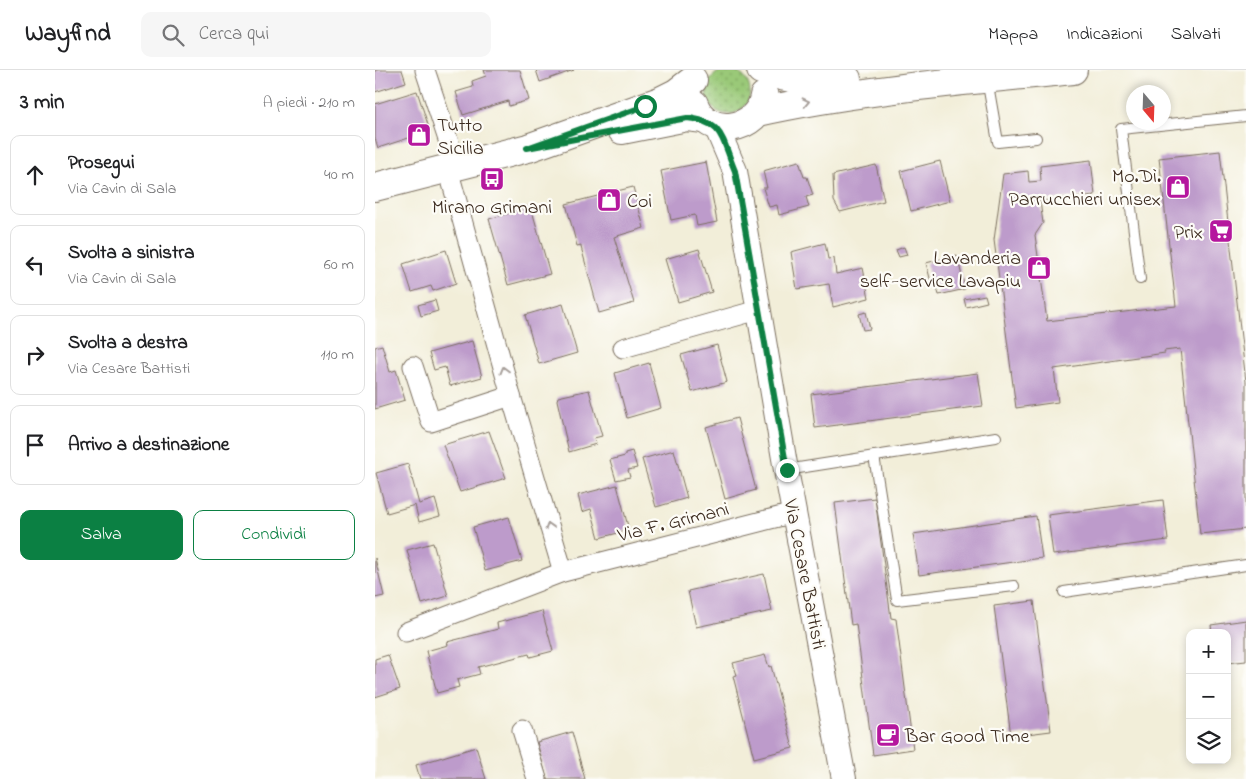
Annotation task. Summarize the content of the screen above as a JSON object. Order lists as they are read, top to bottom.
{
  "streets": {
    "street": ["Via F. Grimani", "Via Cesare Battisti"]
  },
  "crossings": [
    ["Via F. Grimani", "Via Cesare Battisti"]
  ],
  "places": {
    "shop": [
      "Tutto Sicilia",
      "Mo.Dì. Parrucchieri unisex",
      "Coi",
      "Lavanderia self-service Lavapiu"
    ],
    "bus stop": ["Mirano Grimani"],
    "supermarket": ["Prix"],
    "cafe": ["Bar Good Time"]
  },
  "north": "bottom",
  "page": {
    "header": "Wayfind",
    "search": "Cerca qui",
    "nav": ["Mappa", "Indicazioni", "Salvati"],
    "heading": ["3 min", "A piedi · 210 m"],
    "list": [
      ["Prosegui", "Via Cavin di Sala", "40 m"],
      ["Svolta a sinistra", "Via Cavin di Sala", "60 m"],
      ["Svolta a destra", "Via Cesare Battisti", "110 m"],
      "Arrivo a destinazione"
    ],
    "buttons": ["Salva", "Condividi"],
    "map_buttons": ["+", "−"]
  }
}
